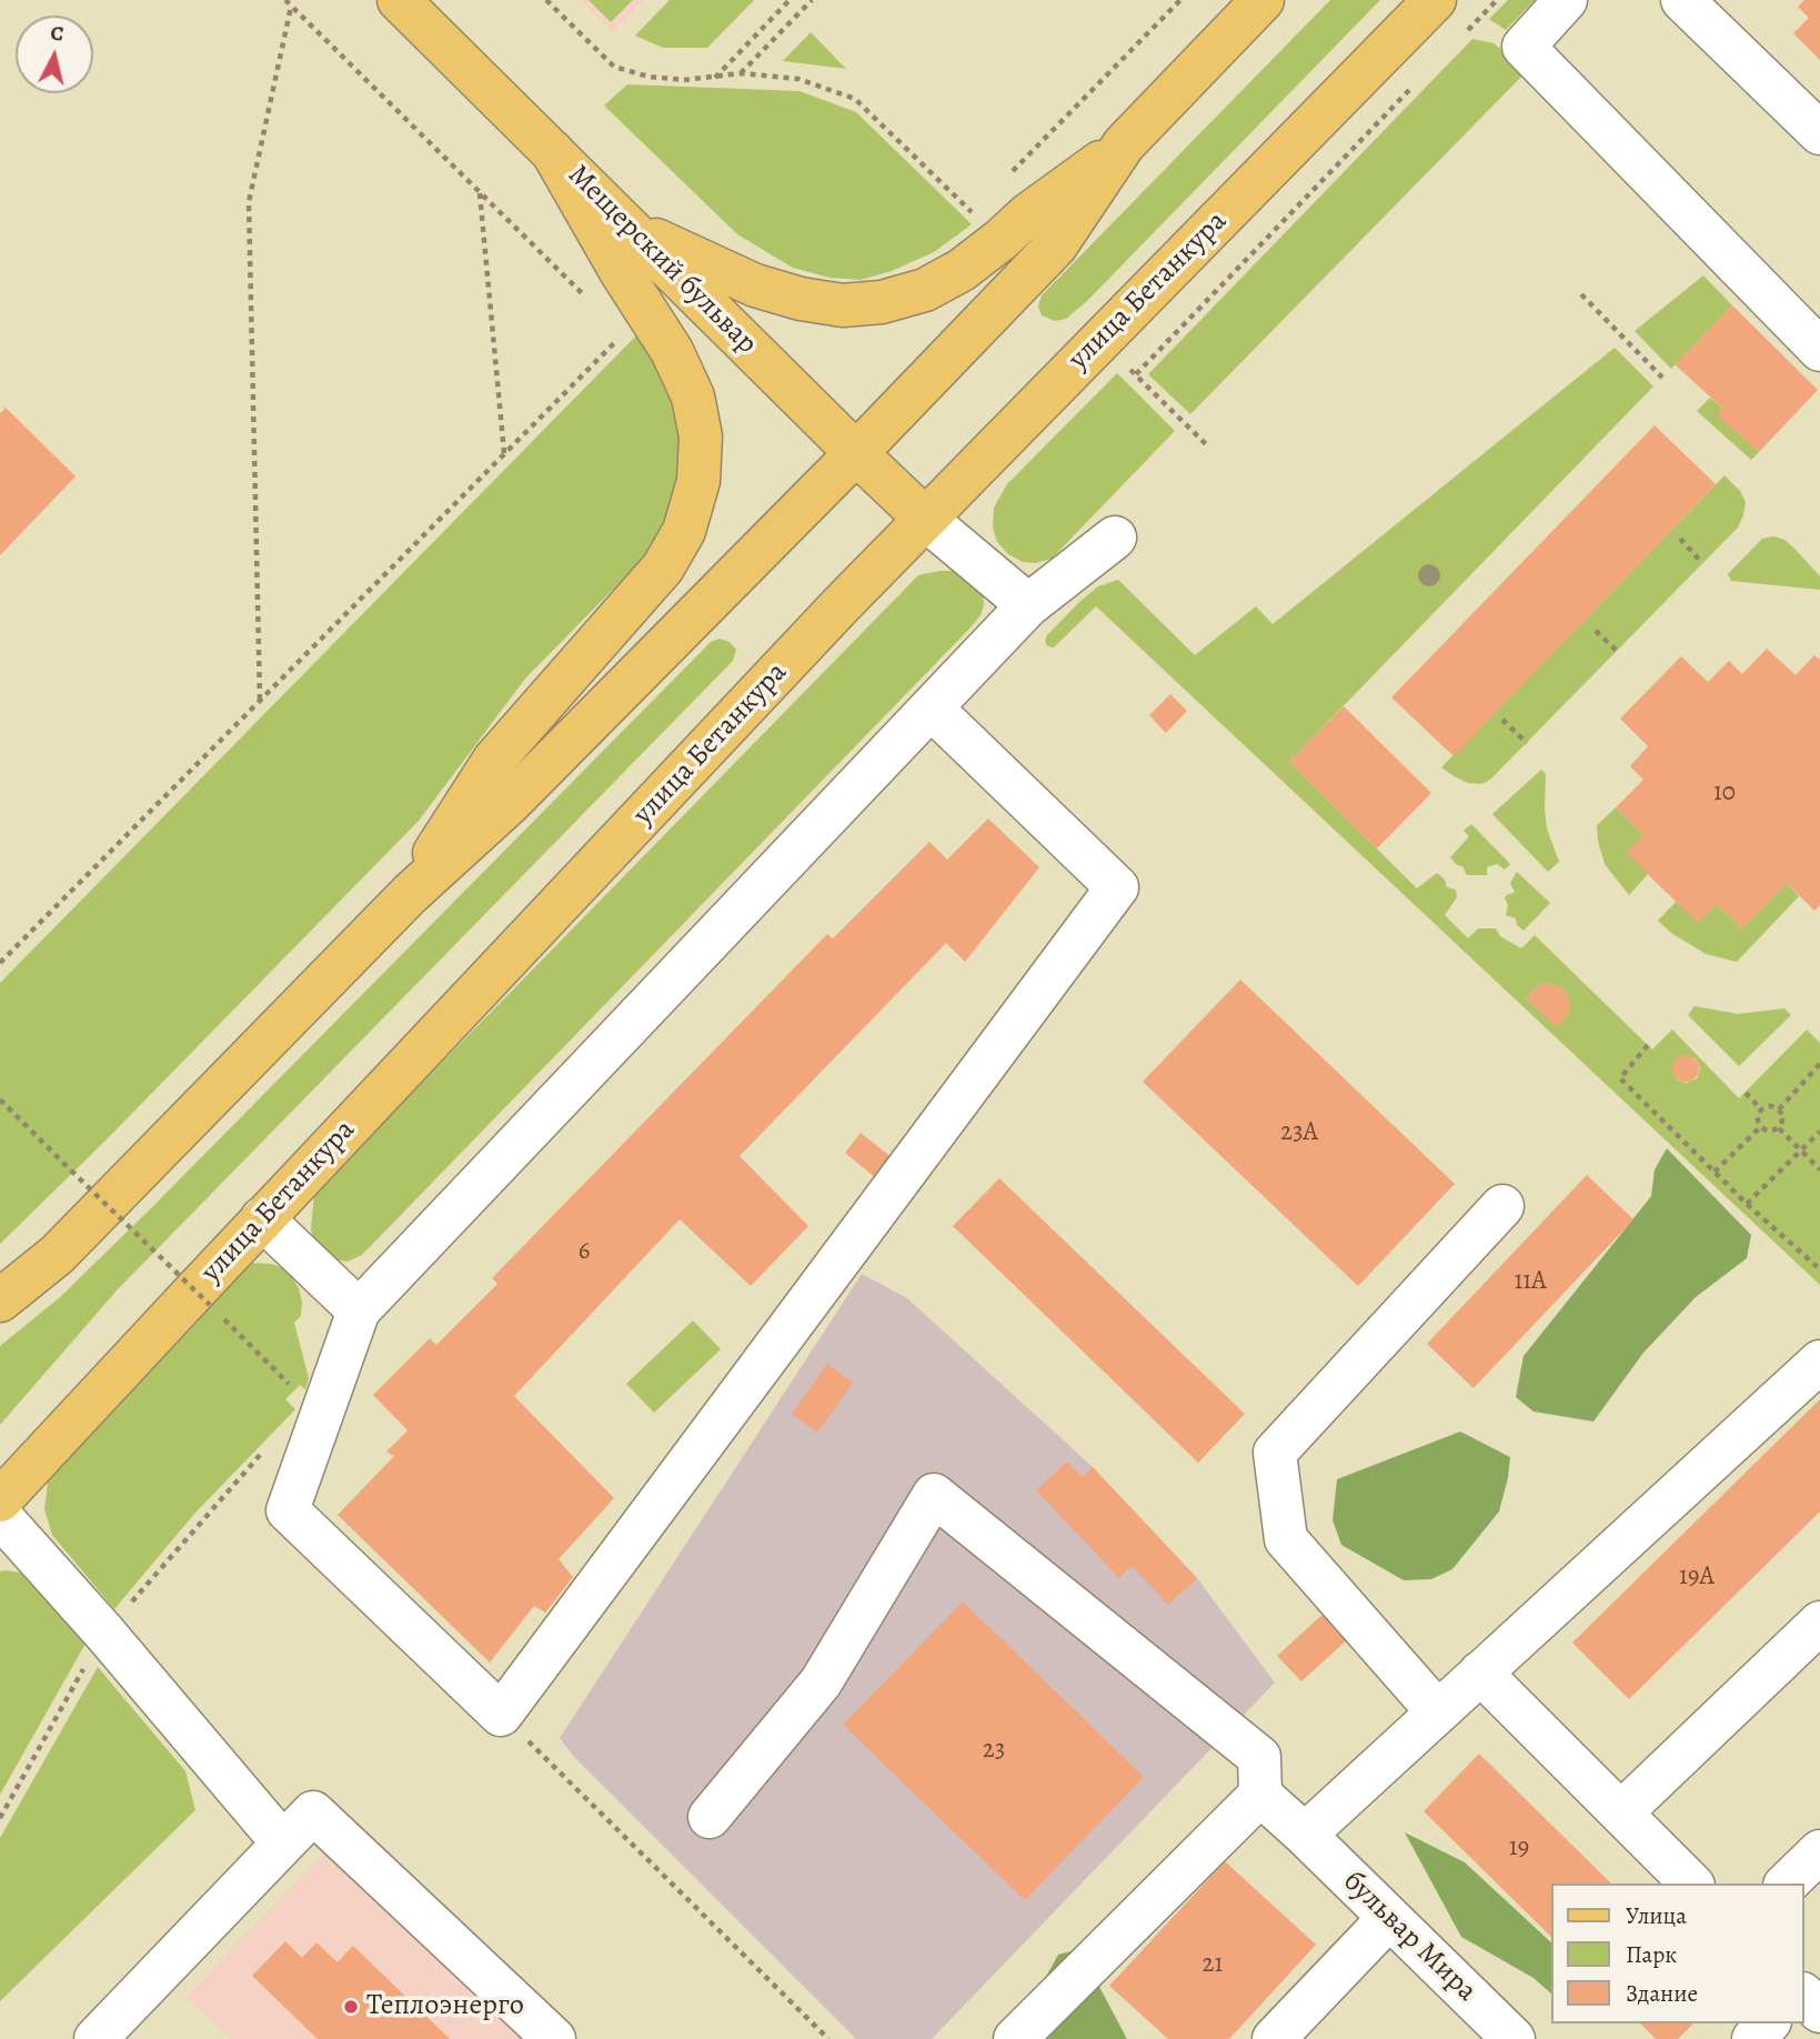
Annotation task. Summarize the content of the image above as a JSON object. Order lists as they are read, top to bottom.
{
  "streets": {
    "main road": ["Мещерский бульвар", "улица Бетанкура"],
    "street": ["бульвар Мира"]
  },
  "crossings": [
    ["Мещерский бульвар", "улица Бетанкура"]
  ],
  "places": ["Теплоэнерго"],
  "house_numbers": [
    "10",
    "23А",
    "6",
    "11А",
    "19А",
    "23",
    "19",
    "21"
  ],
  "legend": ["Улица", "Парк", "Здание"],
  "north": "top"
}
